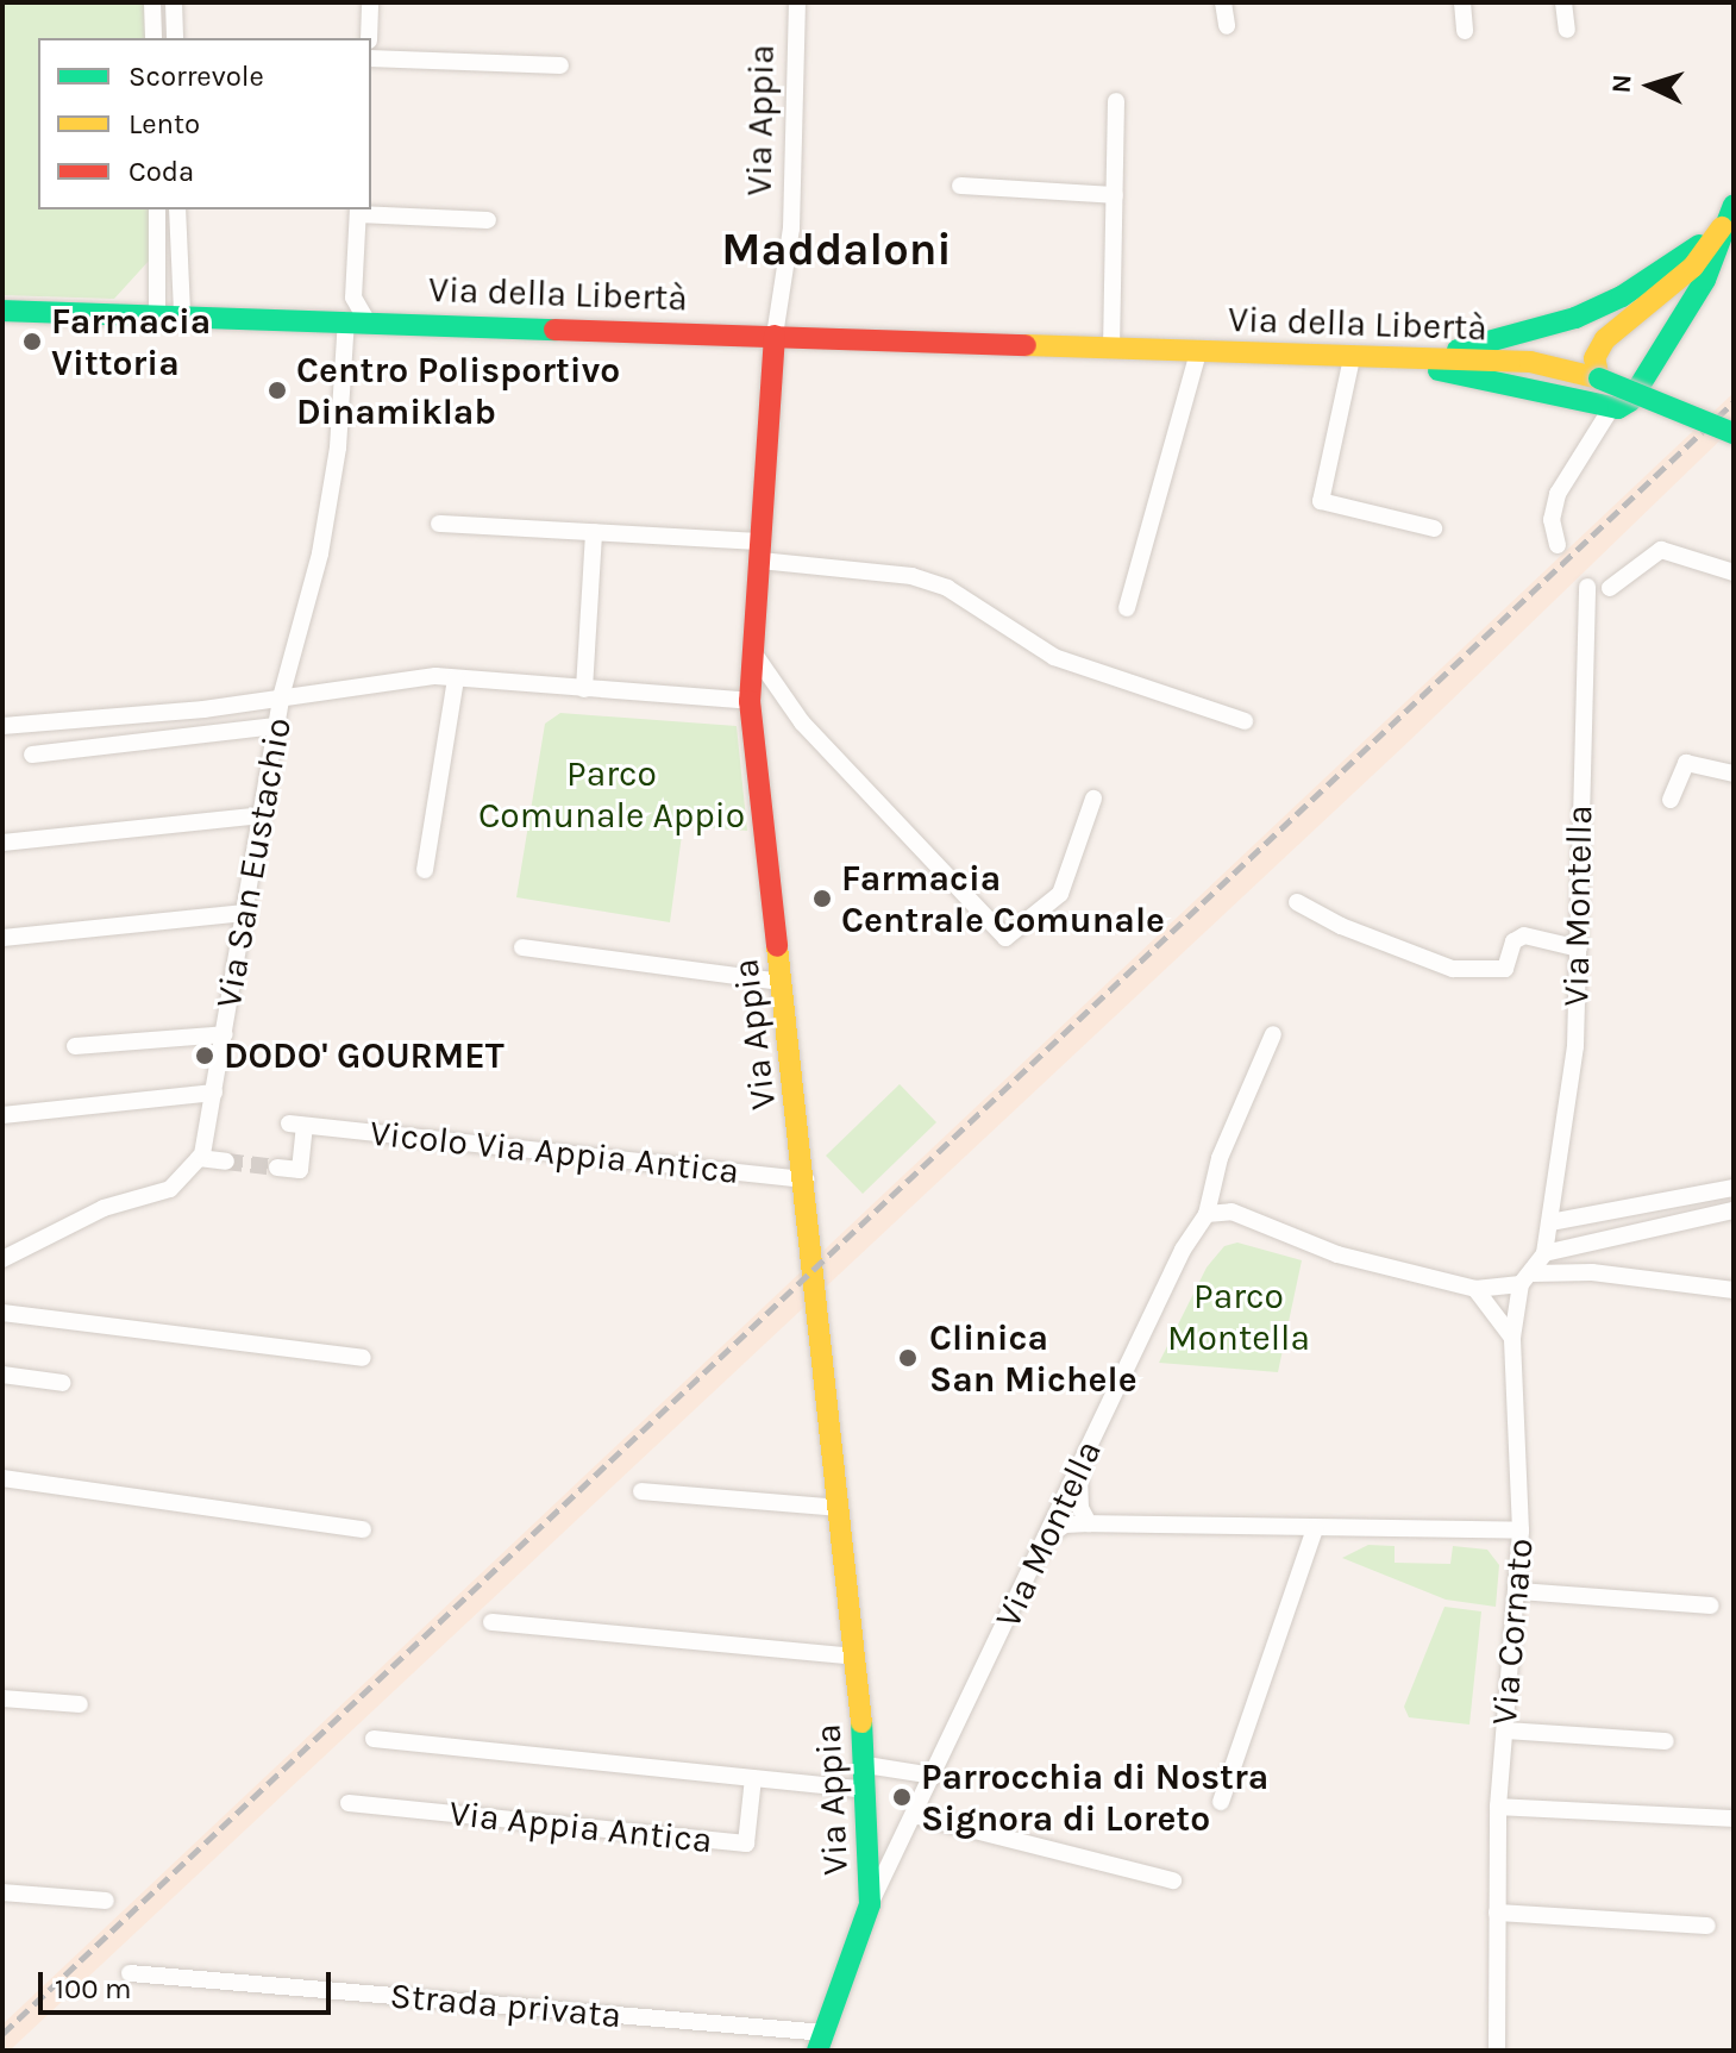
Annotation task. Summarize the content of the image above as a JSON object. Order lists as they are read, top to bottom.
{
  "streets": {
    "street": [
      "Via Appia",
      "Via della Libertà",
      "Via San Eustachio",
      "Via Montella",
      "Vicolo Via Appia Antica",
      "Via Cornato",
      "Via Appia Antica",
      "Strada privata"
    ]
  },
  "crossings": [
    ["Via Appia", "Via della Libertà"],
    ["Via Appia", "Via San Eustachio"],
    ["Via Appia", "Via Montella"],
    ["Via Appia", "Vicolo Via Appia Antica"],
    ["Via Appia", "Via Appia Antica"],
    ["Via Appia", "Strada privata"],
    ["Via Montella", "Via Cornato"]
  ],
  "districts": ["Maddaloni"],
  "parks": ["Parco Comunale Appio", "Parco Montella"],
  "places": [
    "Farmacia Vittoria",
    "Centro Polisportivo Dinamiklab",
    "Farmacia Centrale Comunale",
    "DODO' GOURMET",
    "Clinica San Michele",
    "Parrocchia di Nostra Signora di Loreto"
  ],
  "legend": ["Scorrevole", "Lento", "Coda"],
  "scale_bar": "100 m",
  "north": "left"
}
